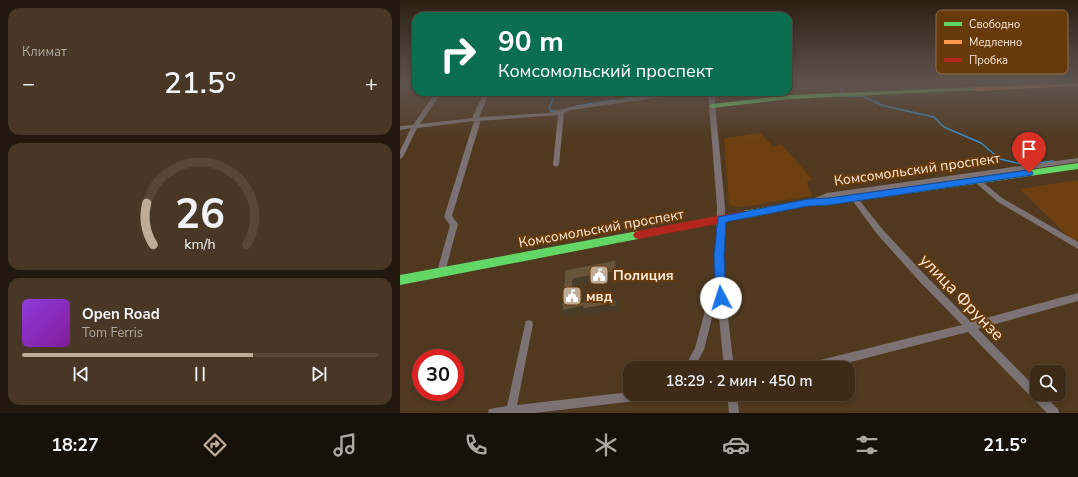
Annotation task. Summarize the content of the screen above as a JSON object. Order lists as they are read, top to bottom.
{
  "streets": {
    "street": ["Комсомольский проспект", "улица Фрунзе"]
  },
  "crossings": [
    ["Комсомольский проспект", "улица Фрунзе"]
  ],
  "places": {
    "public building": ["Полиция", "мвд"]
  },
  "legend": ["Свободно", "Медленно", "Пробка"],
  "page": {
    "tile": "Климат",
    "turn": ["90 m", "Комсомольский проспект"],
    "heat": ["−", "21.5°", "+"],
    "song": ["Open Road", "Tom Ferris"],
    "limit": "30",
    "trip": "18:29 · 2 мин · 450 m",
    "tabs": ["18:27", "21.5°"],
    "gauge": ["26", "km/h"]
  }
}
